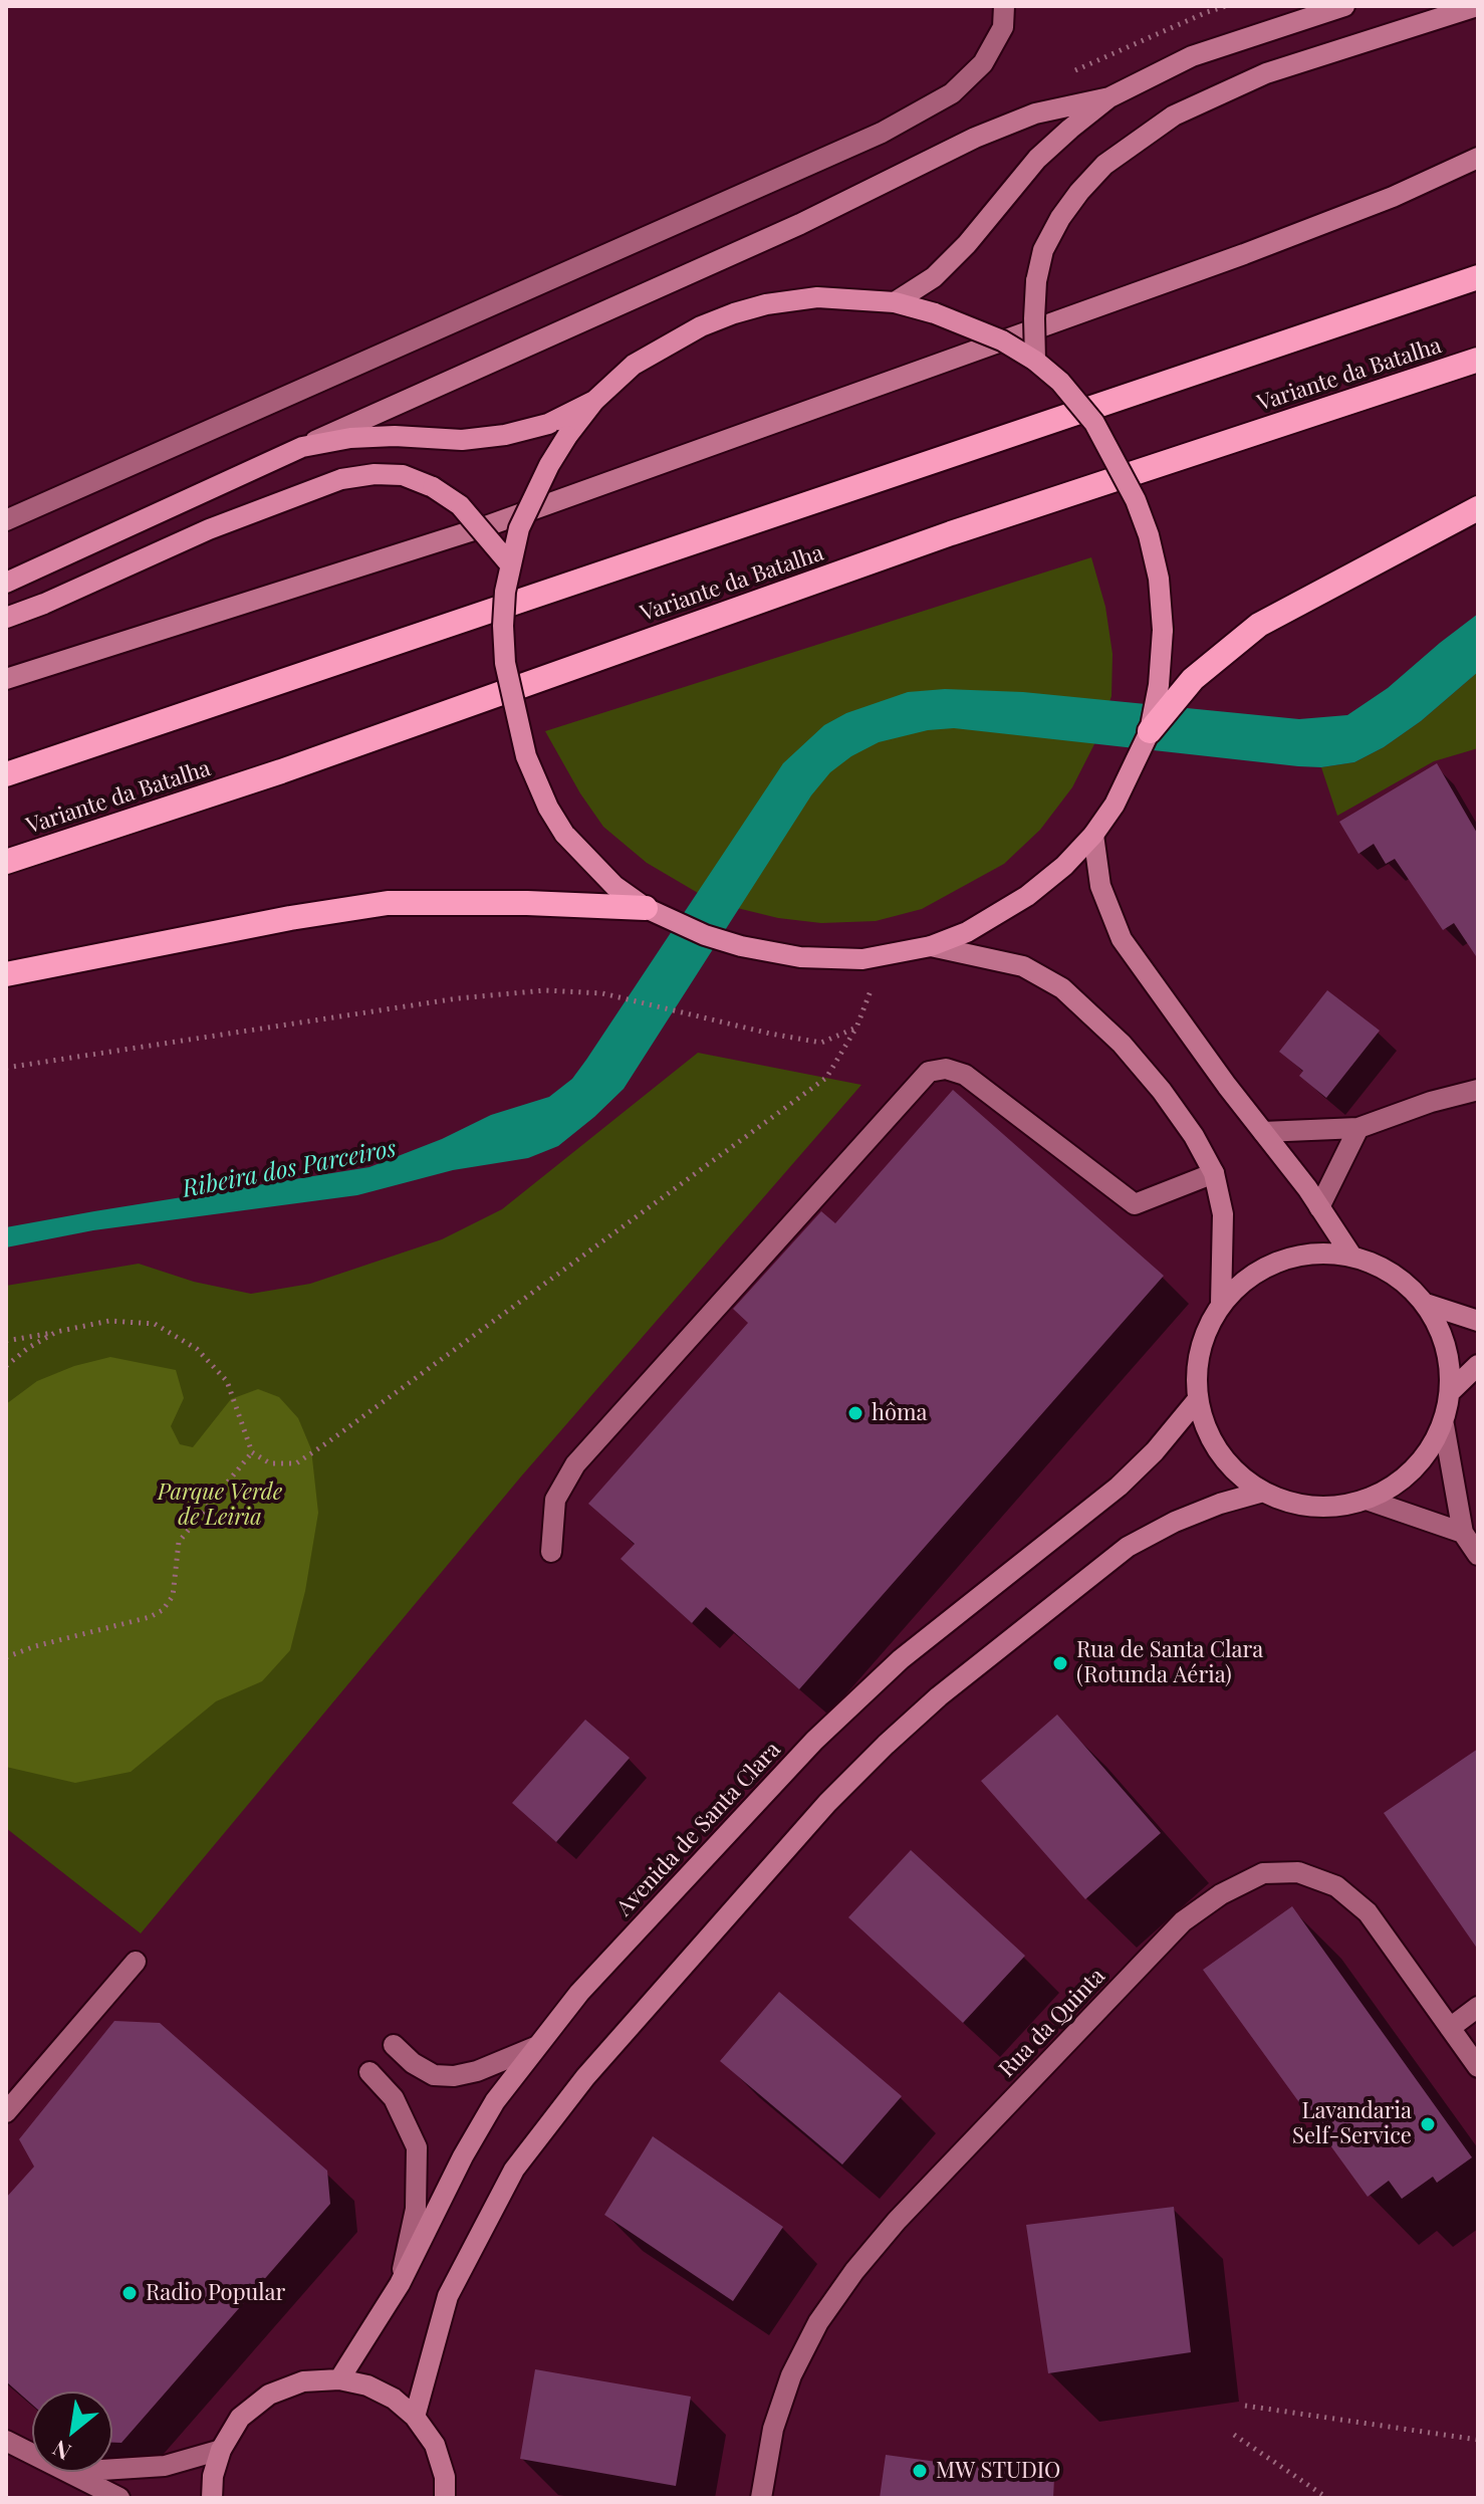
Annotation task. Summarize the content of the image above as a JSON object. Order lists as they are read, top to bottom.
{
  "streets": {
    "highway": ["Variante da Batalha"],
    "main road": ["Avenida de Santa Clara"],
    "street": ["Rua da Quinta"]
  },
  "water": ["Ribeira dos Parceiros"],
  "parks": ["Parque Verde de Leiria"],
  "places": [
    "hôma",
    "Rua de Santa Clara (Rotunda Aéria)",
    "Lavandaria Self-Service",
    "Radio Popular",
    "MW STUDIO"
  ],
  "north": "bottom left"
}
